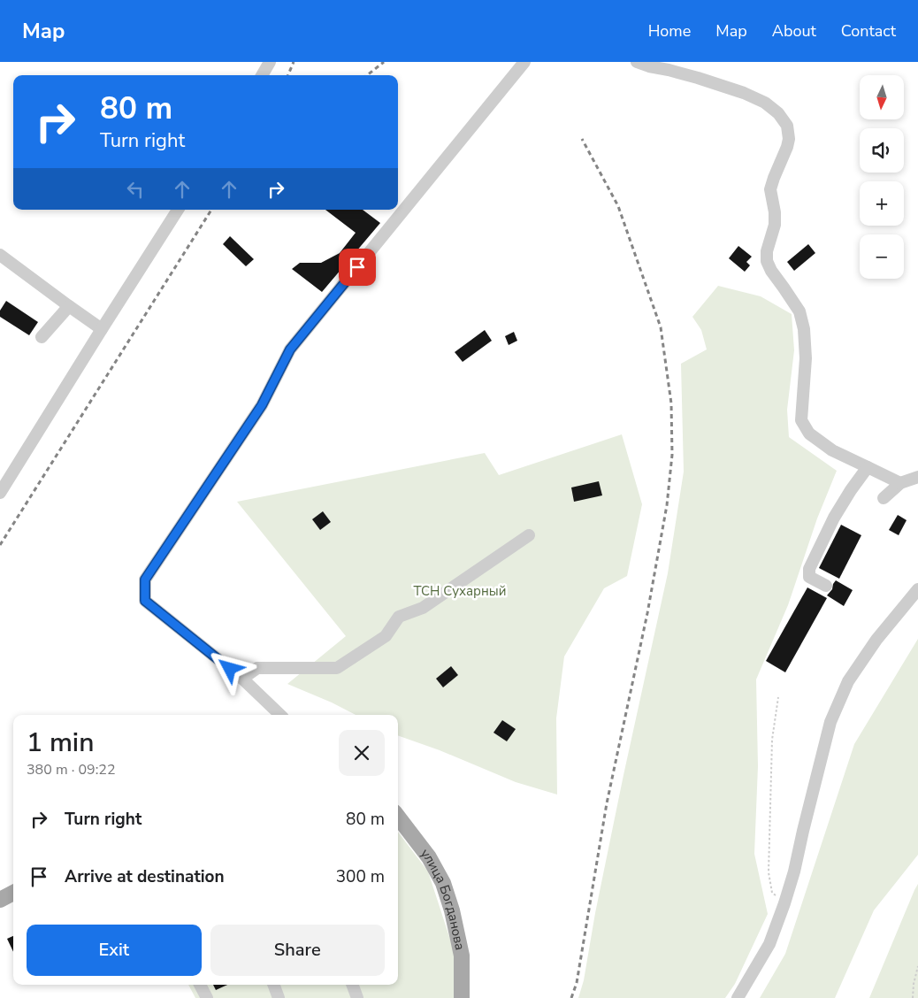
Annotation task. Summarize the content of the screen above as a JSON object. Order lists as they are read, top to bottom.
{
  "streets": {
    "main road": ["улица Богданова"]
  },
  "parks": ["ТСН Сухарный"],
  "north": "bottom",
  "page": {
    "header": "Map",
    "nav": [
      "Home",
      "Map",
      "About",
      "Contact"
    ],
    "map_buttons": ["+", "−"],
    "turn": ["80 m", "Turn right"],
    "heading": ["1 min", "380 m · 09:22"],
    "list": [
      {
        "name": "Turn right",
        "value": "80 m"
      },
      {
        "name": "Arrive at destination",
        "value": "300 m"
      }
    ],
    "buttons": ["Exit", "Share"]
  }
}
